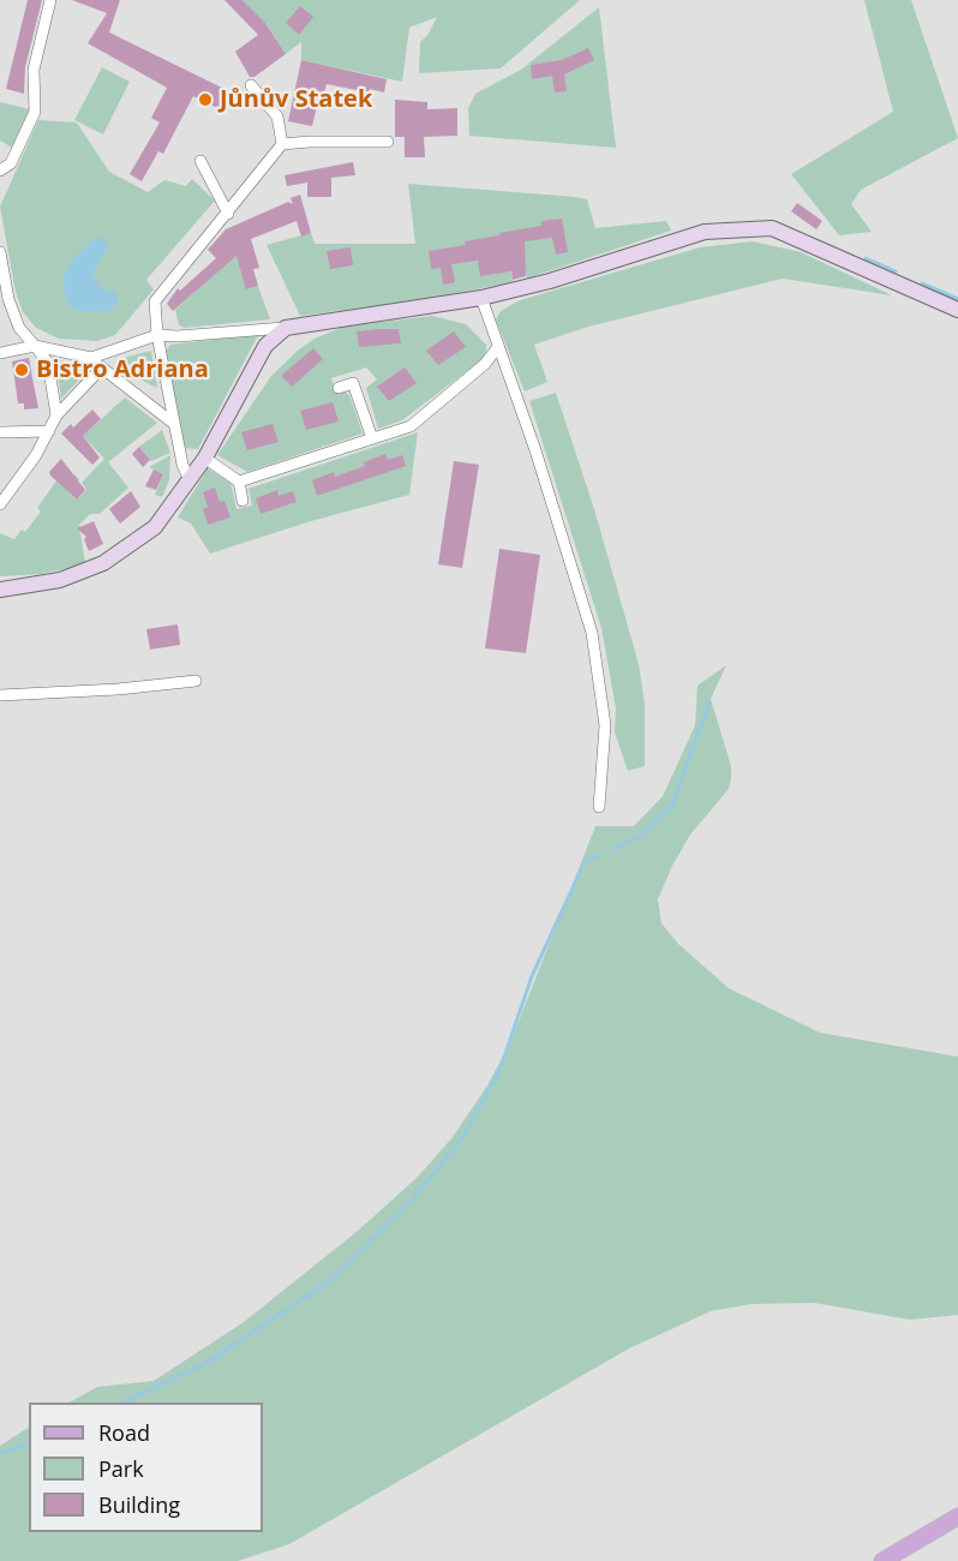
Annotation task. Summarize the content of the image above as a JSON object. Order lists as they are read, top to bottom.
{
  "places": ["Jůnův Statek", "Bistro Adriana"],
  "legend": ["Road", "Park", "Building"]
}
